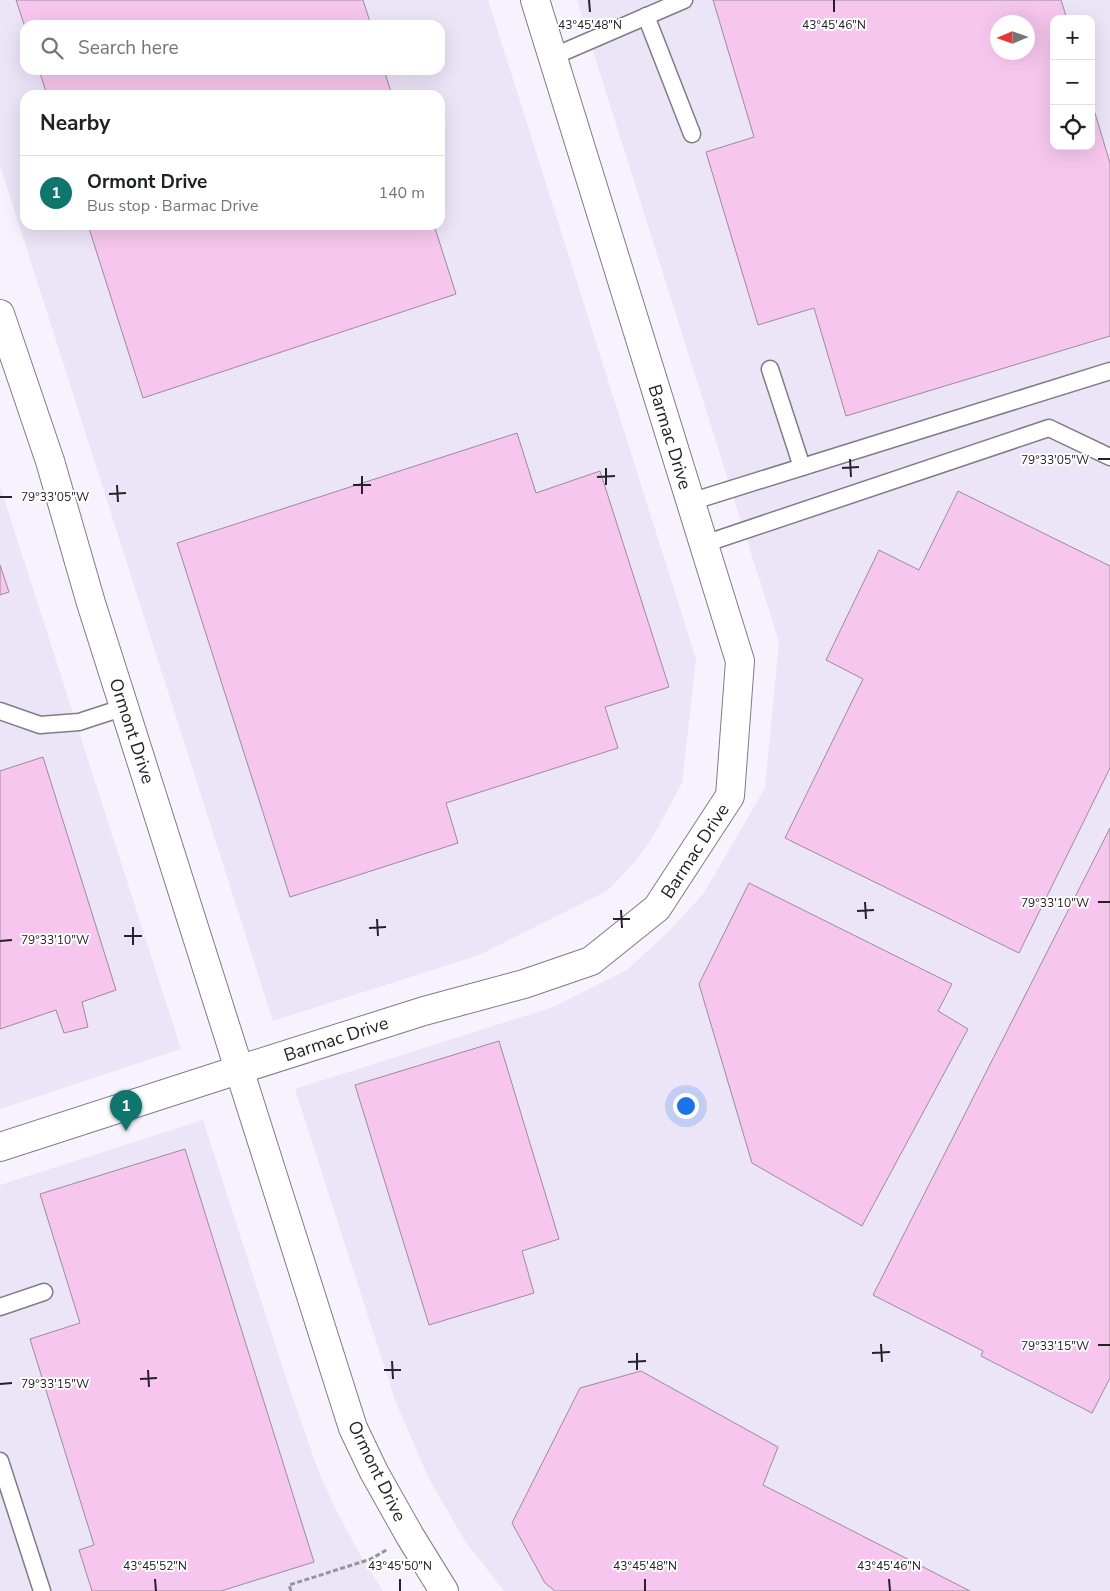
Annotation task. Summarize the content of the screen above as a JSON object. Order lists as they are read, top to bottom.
{
  "streets": {
    "street": ["Barmac Drive", "Ormont Drive"]
  },
  "crossings": [
    ["Barmac Drive", "Ormont Drive"]
  ],
  "north": "left",
  "page": {
    "map_buttons": ["+", "−"],
    "search": "Search here",
    "heading": "Nearby",
    "list": [
      {
        "mark": "1",
        "name": "Ormont Drive",
        "note": "Bus stop · Barmac Drive",
        "value": "140 m"
      }
    ],
    "pins": "1"
  },
  "coordinates": [
    "43°45'48\"N",
    "43°45'46\"N",
    "79°33'05\"W",
    "79°33'10\"W",
    "79°33'15\"W",
    "43°45'52\"N",
    "43°45'50\"N"
  ]
}
